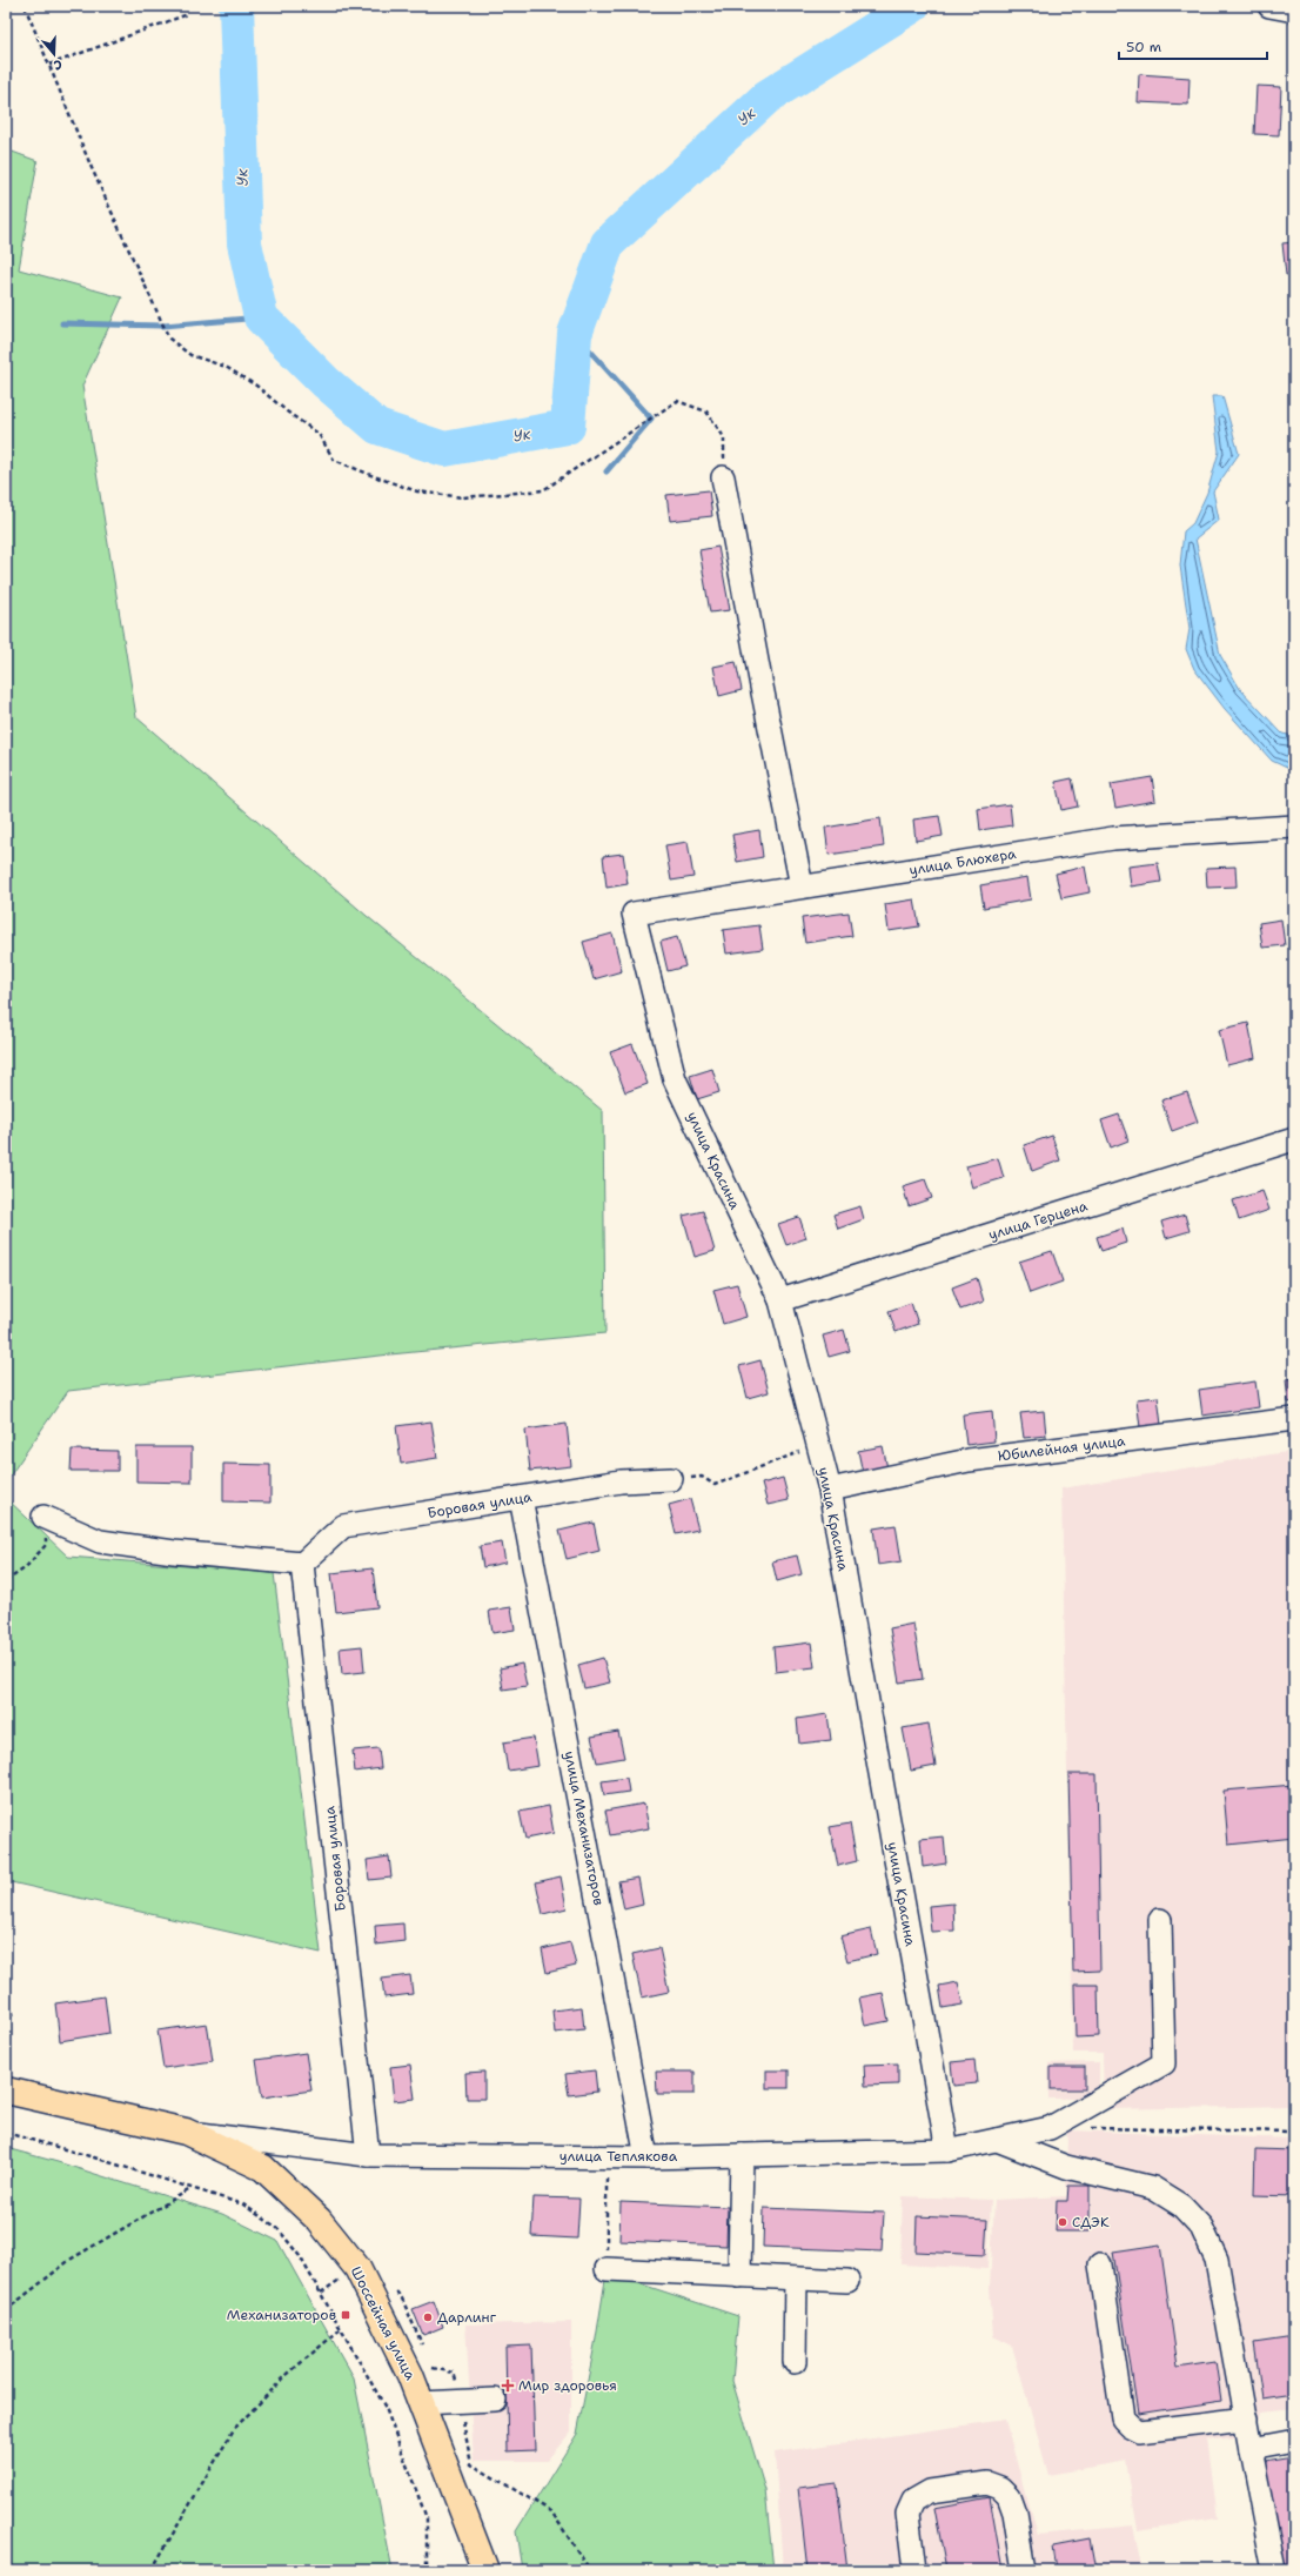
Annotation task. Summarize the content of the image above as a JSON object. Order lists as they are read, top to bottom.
{
  "streets": {
    "main road": ["Шоссейная улица"],
    "street": [
      "улица Блюхера",
      "улица Красина",
      "улица Герцена",
      "Юбилейная улица",
      "Боровая улица",
      "улица Механизаторов",
      "улица Теплякова"
    ]
  },
  "crossings": [
    ["улица Блюхера", "улица Красина"],
    ["улица Красина", "улица Герцена"],
    ["улица Красина", "Юбилейная улица"],
    ["улица Красина", "улица Теплякова"],
    ["Боровая улица", "улица Механизаторов"],
    ["Боровая улица", "улица Теплякова"],
    ["улица Механизаторов", "улица Теплякова"],
    ["улица Теплякова", "Шоссейная улица"]
  ],
  "water": ["Ук"],
  "places": {
    "other": ["СДЭК", "Дарлинг"],
    "transit": ["Механизаторов"],
    "health": ["Мир здоровья"]
  },
  "scale_bar": "50 m",
  "north": "bottom"
}
